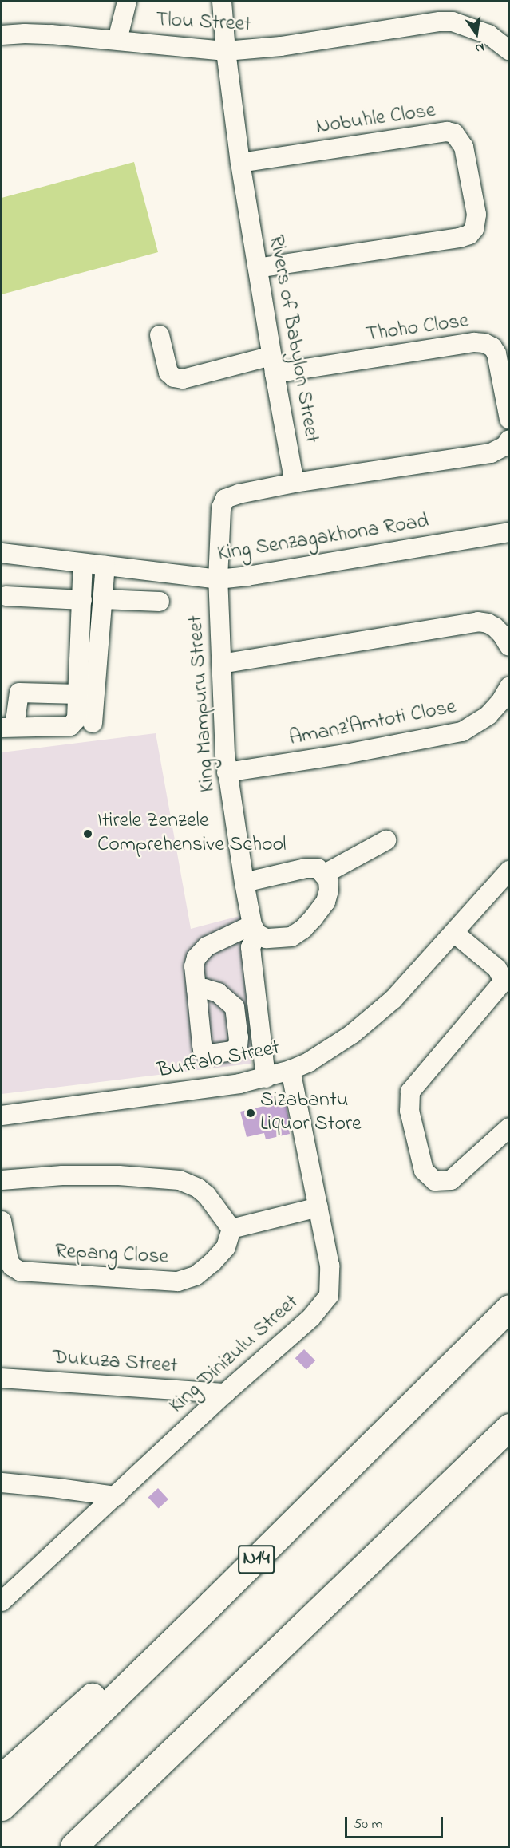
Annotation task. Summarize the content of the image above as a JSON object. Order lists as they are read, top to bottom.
{
  "streets": {
    "highway": ["N14"],
    "street": [
      "Tlou Street",
      "Nobuhle Close",
      "Thoho Close",
      "Rivers of Babylon Street",
      "King Senzagakhona Road",
      "King Mampuru Street",
      "Amanz'Amtoti Close",
      "Buffalo Street",
      "Repang Close",
      "King Dinizulu Street",
      "Dukuza Street"
    ]
  },
  "crossings": [
    ["Tlou Street", "Rivers of Babylon Street"],
    ["Nobuhle Close", "Rivers of Babylon Street"],
    ["Thoho Close", "Rivers of Babylon Street"],
    ["King Senzagakhona Road", "King Mampuru Street"],
    ["King Mampuru Street", "Amanz'Amtoti Close"],
    ["King Mampuru Street", "Buffalo Street"],
    ["Buffalo Street", "King Dinizulu Street"],
    ["King Dinizulu Street", "Dukuza Street"]
  ],
  "places": ["Itirele Zenzele Comprehensive School", "Sizabantu Liquor Store"],
  "scale_bar": "50 m",
  "north": "bottom"
}
